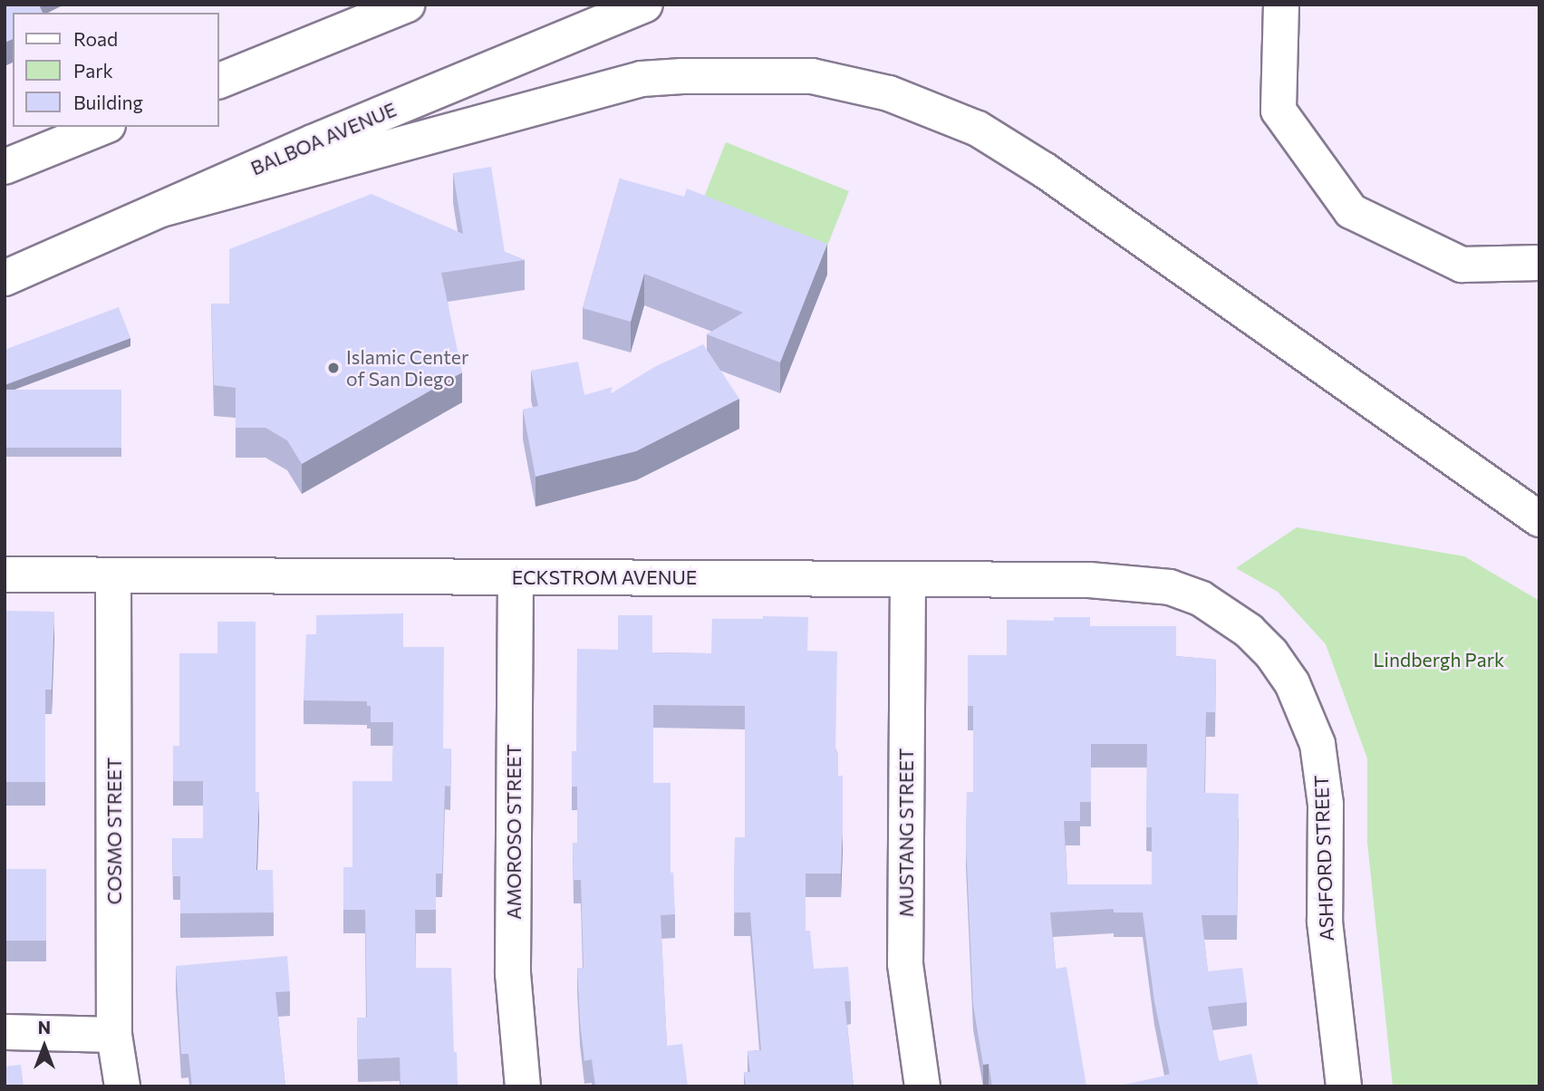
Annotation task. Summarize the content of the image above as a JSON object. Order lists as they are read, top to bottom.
{
  "streets": {
    "main road": [
      "BALBOA AVENUE",
      "ECKSTROM AVENUE",
      "COSMO STREET",
      "AMOROSO STREET",
      "MUSTANG STREET",
      "ASHFORD STREET"
    ]
  },
  "crossings": [
    ["ECKSTROM AVENUE", "COSMO STREET"],
    ["ECKSTROM AVENUE", "AMOROSO STREET"],
    ["ECKSTROM AVENUE", "MUSTANG STREET"],
    ["ECKSTROM AVENUE", "ASHFORD STREET"]
  ],
  "parks": ["Lindbergh Park"],
  "places": ["Islamic Center of San Diego"],
  "legend": ["Road", "Park", "Building"],
  "north": "top"
}
